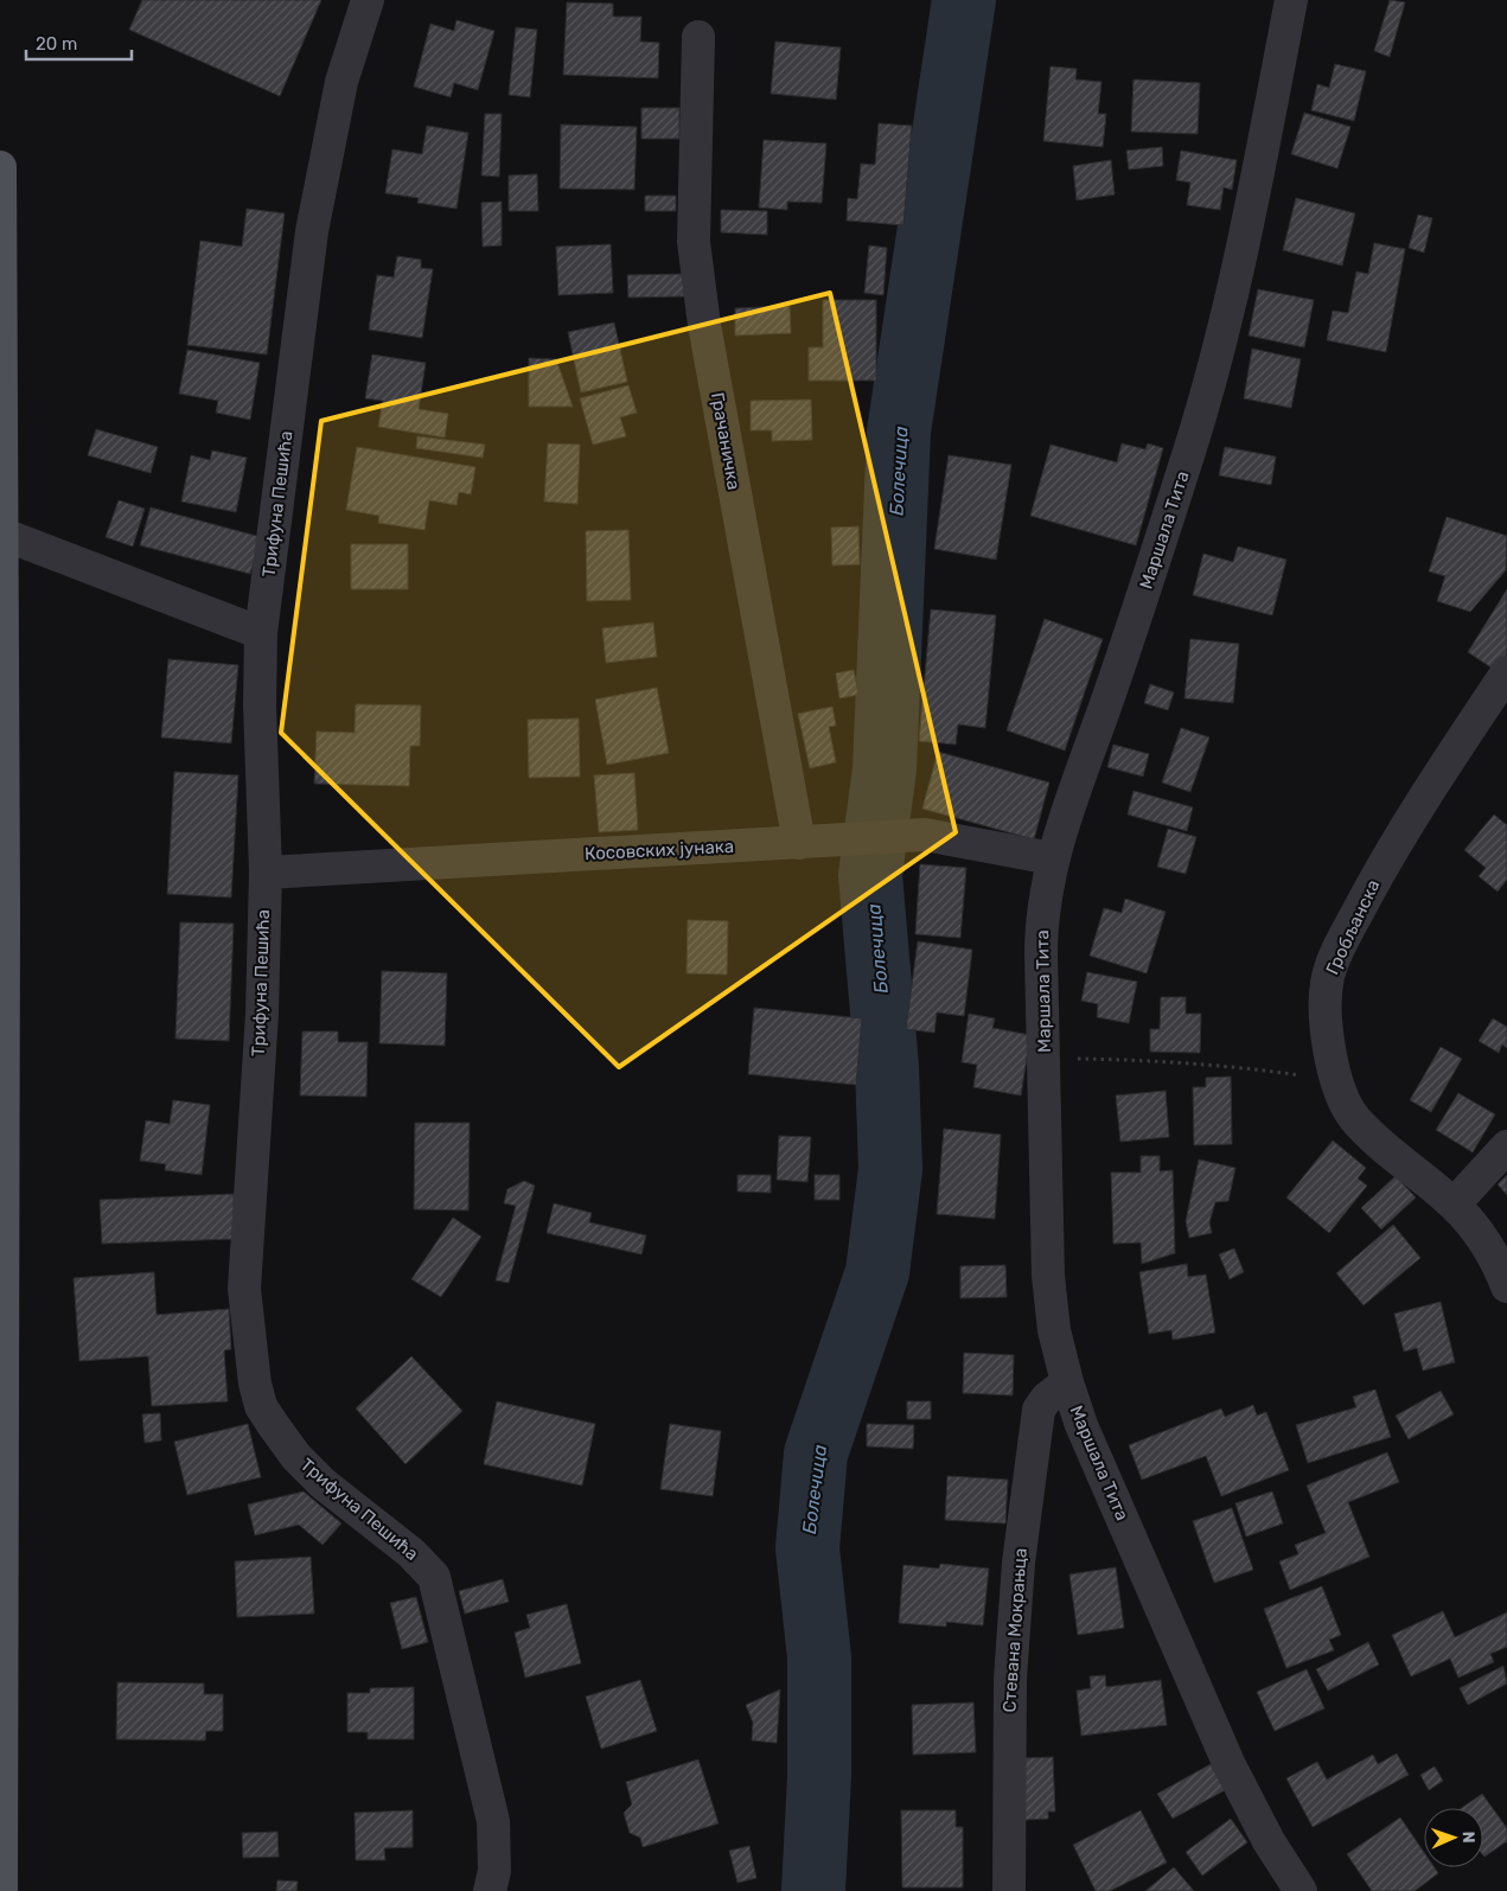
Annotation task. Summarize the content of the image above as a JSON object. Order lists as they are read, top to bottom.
{
  "streets": {
    "street": [
      "Грачаничка",
      "Трифуна Пешића",
      "Маршала Тита",
      "Косовских јунака",
      "Гробљанска",
      "Стевана Мокрањца"
    ]
  },
  "crossings": [
    ["Грачаничка", "Косовских јунака"],
    ["Трифуна Пешића", "Косовских јунака"],
    ["Маршала Тита", "Косовских јунака"],
    ["Маршала Тита", "Стевана Мокрањца"]
  ],
  "water": ["Болечица"],
  "scale_bar": "20 m",
  "north": "right"
}
